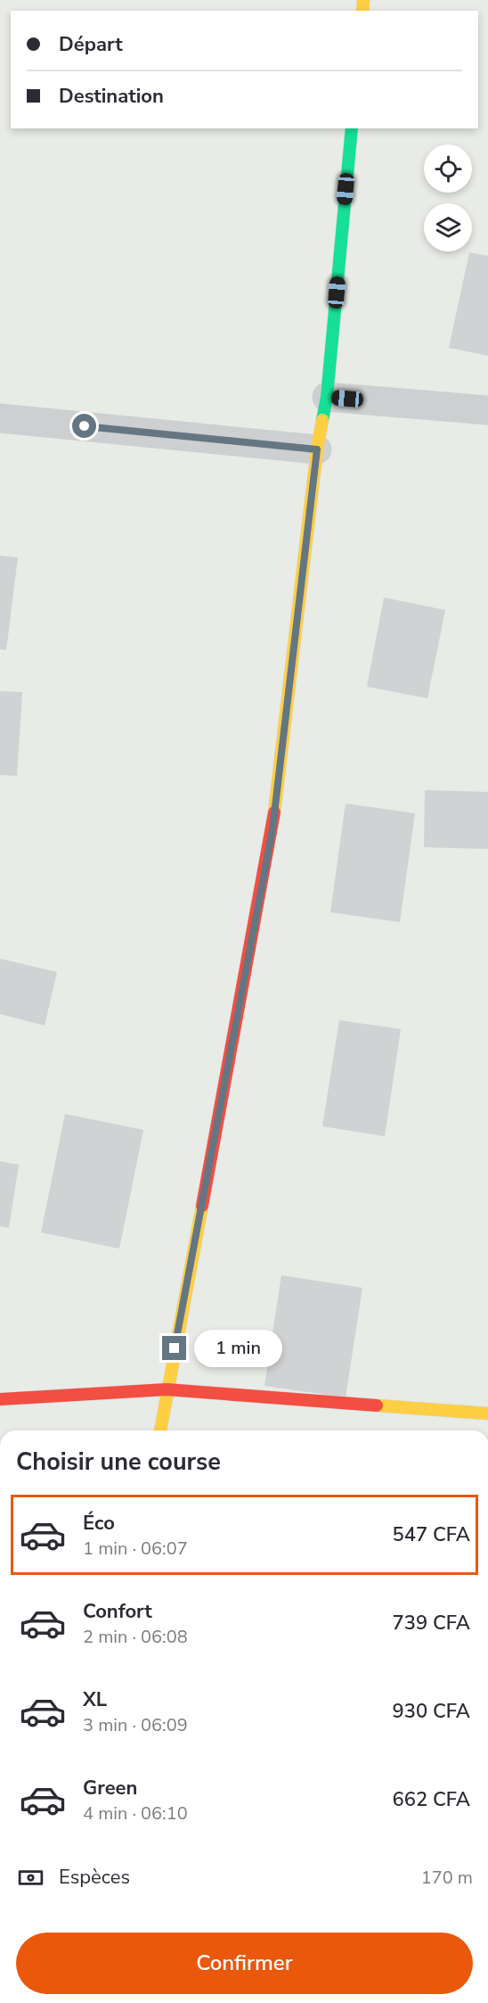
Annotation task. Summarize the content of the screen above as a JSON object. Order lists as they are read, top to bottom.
{
  "page": {
    "banner": ["Départ", "Destination"],
    "bubble": "1 min",
    "heading": "Choisir une course",
    "list": [
      {
        "name": "Éco",
        "note": "1 min · 06:07",
        "value": "547 CFA"
      },
      {
        "name": "Confort",
        "note": "2 min · 06:08",
        "value": "739 CFA"
      },
      {
        "name": "XL",
        "note": "3 min · 06:09",
        "value": "930 CFA"
      },
      {
        "name": "Green",
        "note": "4 min · 06:10",
        "value": "662 CFA"
      }
    ],
    "pay": ["Espèces", "170 m"],
    "buttons": "Confirmer"
  }
}
